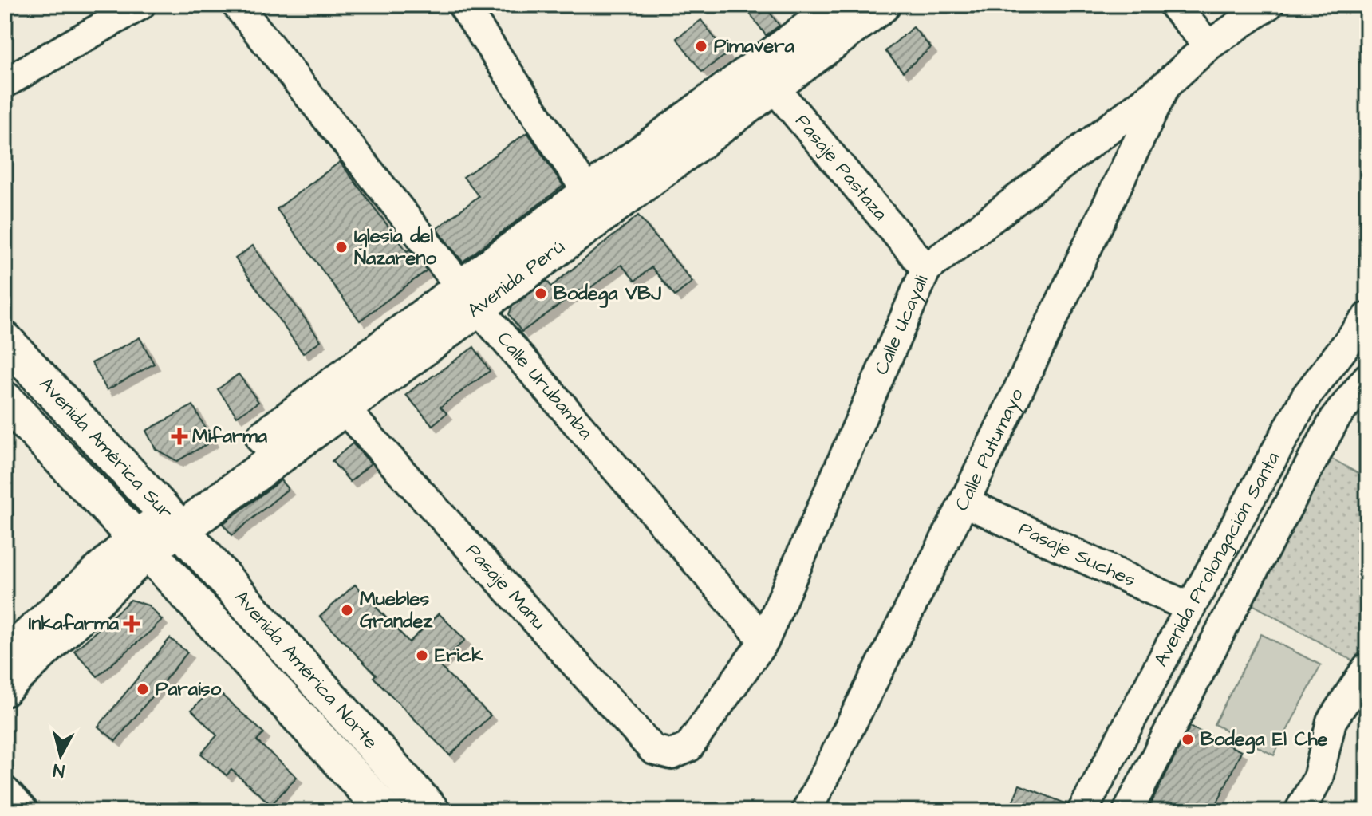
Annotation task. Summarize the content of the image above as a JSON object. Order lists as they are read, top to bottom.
{
  "streets": {
    "main road": ["Avenida Perú", "Avenida América Sur", "Avenida América Norte"],
    "street": [
      "Pasaje Pastaza",
      "Calle Ucayali",
      "Calle Urubamba",
      "Calle Putumayo",
      "Pasaje Suches",
      "Avenida Prolongación Santa",
      "Pasaje Manu"
    ]
  },
  "crossings": [
    ["Pasaje Pastaza", "Avenida Perú"],
    ["Pasaje Pastaza", "Calle Ucayali"],
    ["Avenida Perú", "Calle Urubamba"],
    ["Avenida Perú", "Avenida América Sur"],
    ["Avenida Perú", "Pasaje Manu"],
    ["Avenida Perú", "Avenida América Norte"],
    ["Calle Ucayali", "Calle Urubamba"],
    ["Calle Ucayali", "Calle Putumayo"],
    ["Calle Ucayali", "Pasaje Manu"],
    ["Avenida América Sur", "Avenida América Norte"],
    ["Calle Putumayo", "Pasaje Suches"],
    ["Pasaje Suches", "Avenida Prolongación Santa"]
  ],
  "places": {
    "other": [
      "Pimavera",
      "Iglesia del Nazareno",
      "Bodega VBJ",
      "Muebles Grandez",
      "Erick",
      "Paraíso",
      "Bodega El Che"
    ],
    "health": ["Mifarma", "Inkafarma"]
  },
  "north": "bottom"
}
